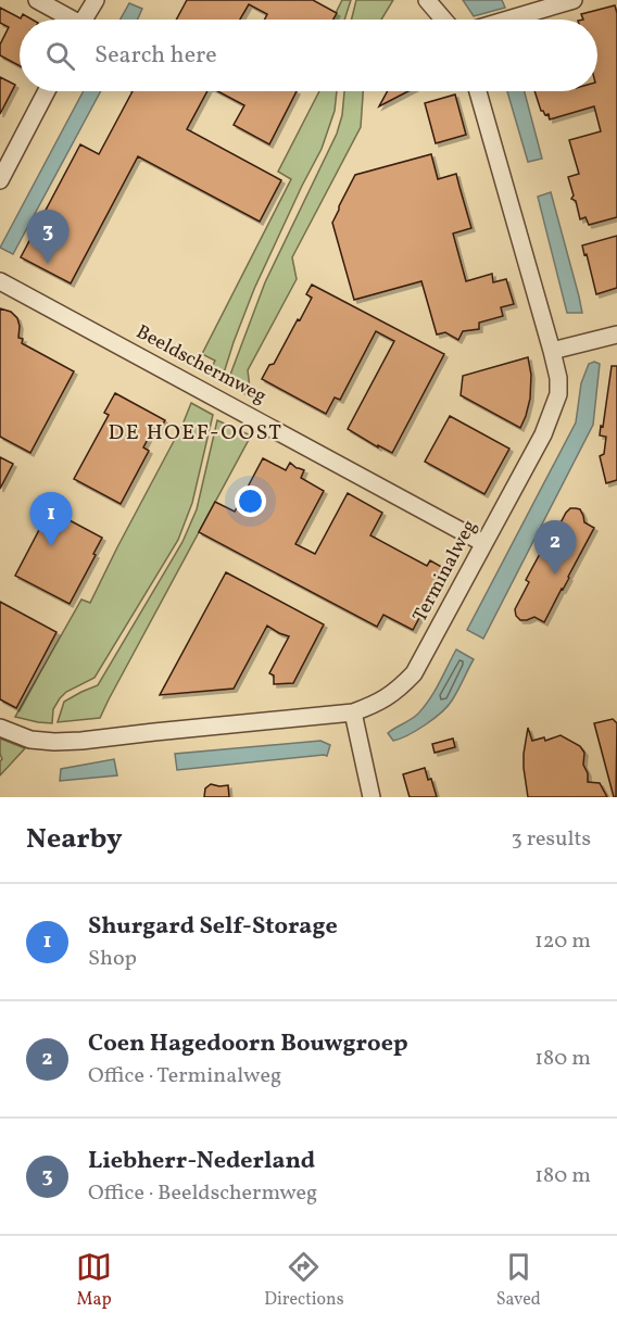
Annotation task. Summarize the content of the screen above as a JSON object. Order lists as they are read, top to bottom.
{
  "streets": {
    "street": ["Beeldschermweg", "Terminalweg"]
  },
  "crossings": [
    ["Beeldschermweg", "Terminalweg"]
  ],
  "districts": ["DE HOEF-OOST"],
  "page": {
    "search": "Search here",
    "pins": ["3", "1", "2"],
    "heading": ["Nearby", "3 results"],
    "list": [
      {
        "mark": "1",
        "name": "Shurgard Self-Storage",
        "note": "Shop",
        "value": "120 m"
      },
      {
        "mark": "2",
        "name": "Coen Hagedoorn Bouwgroep",
        "note": "Office · Terminalweg",
        "value": "180 m"
      },
      {
        "mark": "3",
        "name": "Liebherr-Nederland",
        "note": "Office · Beeldschermweg",
        "value": "180 m"
      }
    ],
    "nav": ["Map", "Directions", "Saved"]
  }
}
